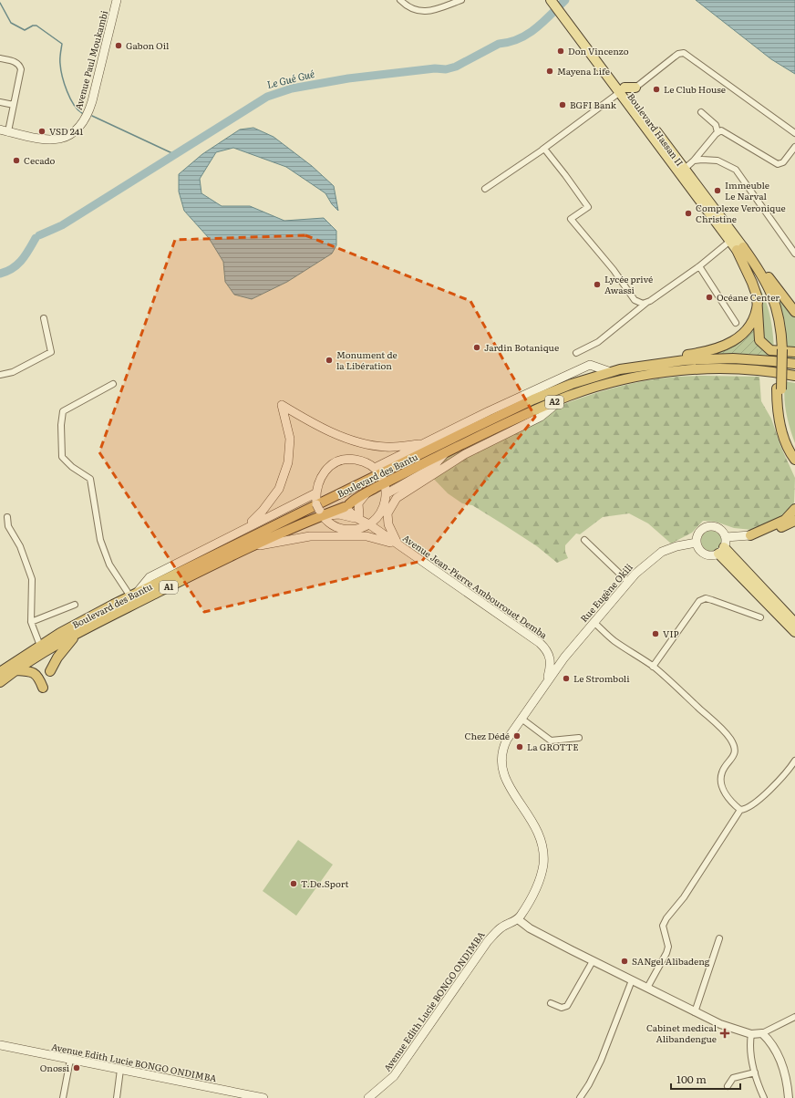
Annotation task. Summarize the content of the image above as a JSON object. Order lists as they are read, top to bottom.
{
  "streets": {
    "highway": ["A2", "Boulevard des Bantu", "A1"],
    "main road": [
      "Avenue Paul Moukambi",
      "Boulevard Hassan II",
      "Avenue Jean-Pierre Ambourouet Demba",
      "Rue Eugène Okili",
      "Avenue Edith Lucie BONGO ONDIMBA"
    ]
  },
  "crossings": [
    ["Boulevard des Bantu", "Avenue Jean-Pierre Ambourouet Demba"],
    ["Rue Eugène Okili", "Avenue Edith Lucie BONGO ONDIMBA"]
  ],
  "water": ["Le Gué Gué"],
  "places": {
    "other": [
      "Gabon Oil",
      "Don Vincenzo",
      "Mayena Life",
      "Le Club House",
      "BGFI Bank",
      "VSD 241",
      "Cecado",
      "Immeuble Le Narval",
      "Complexe Veronique Christine",
      "Lycée privé Awassi",
      "Océane Center",
      "Jardin Botanique",
      "Monument de la Libération",
      "VIP",
      "Le Stromboli",
      "Chez Dédé",
      "La GROTTE",
      "T.De.Sport",
      "SANgel Alibadeng",
      "Onossi"
    ],
    "health": ["Cabinet medical Alibandengue"]
  },
  "scale_bar": "100 m"
}
